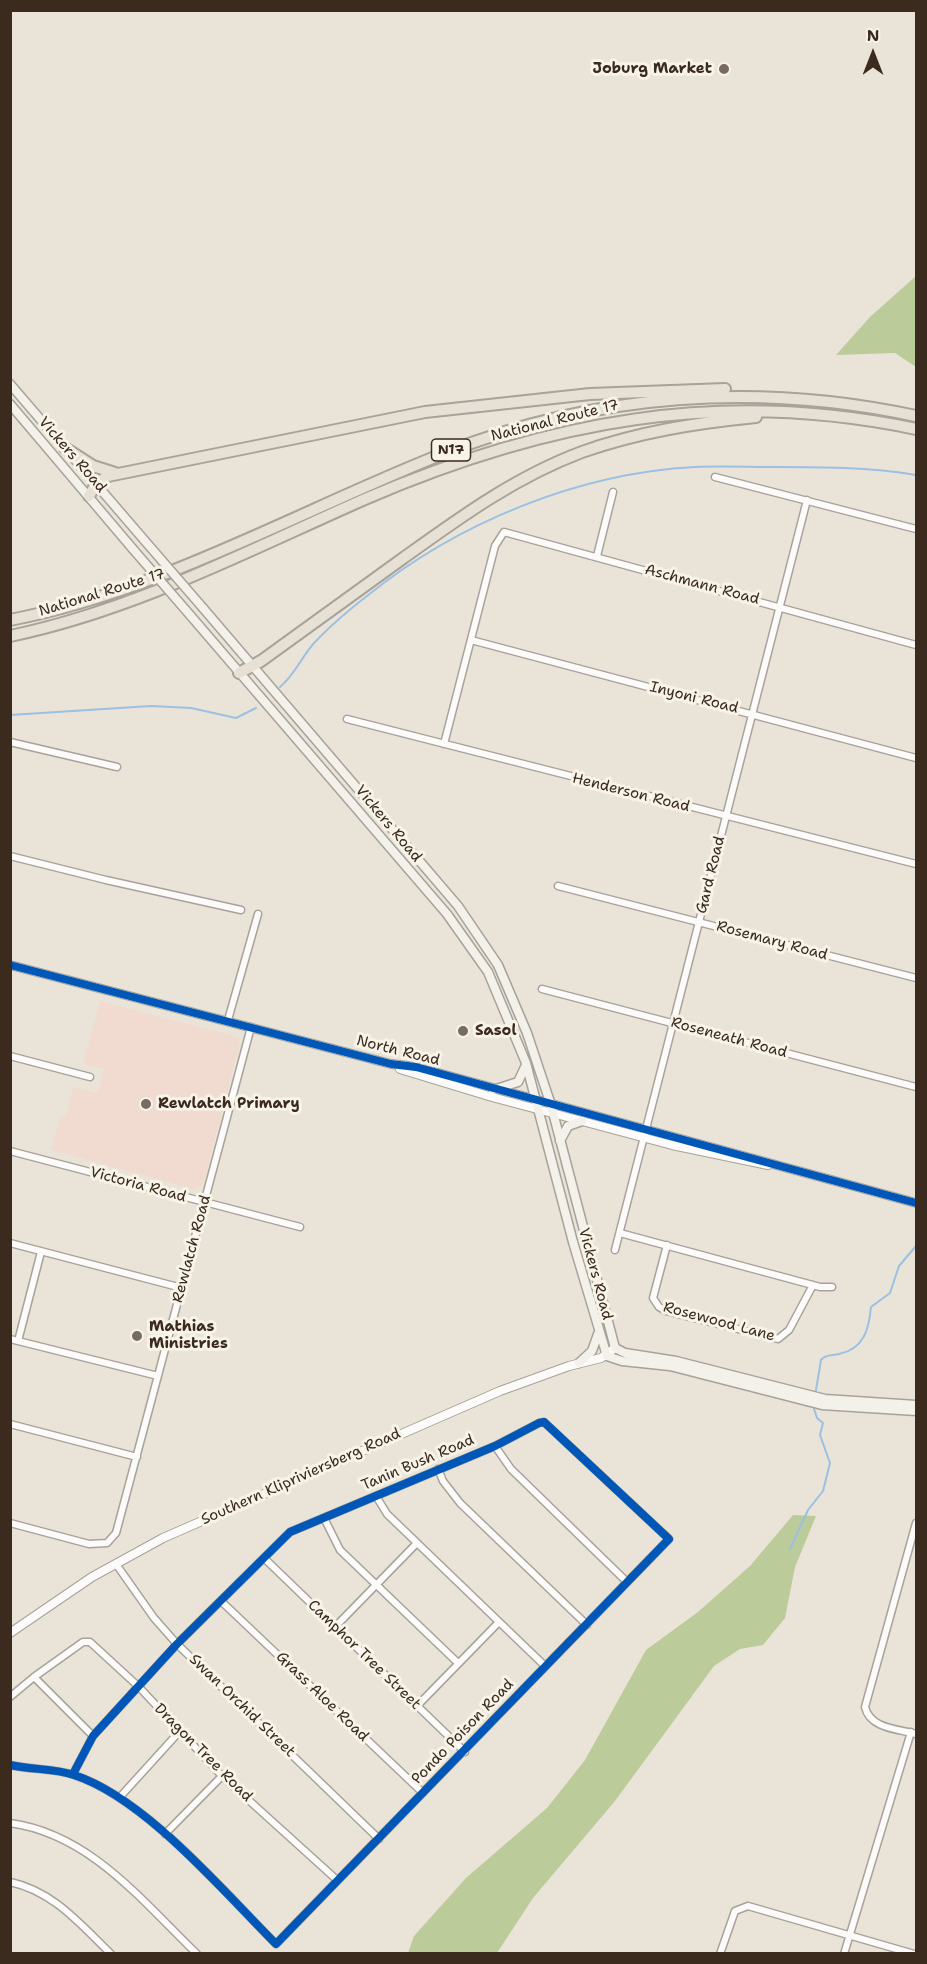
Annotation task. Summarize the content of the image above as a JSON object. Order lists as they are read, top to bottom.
{
  "streets": {
    "highway": ["National Route 17", "N17"],
    "main road": ["Vickers Road", "Southern Klipriviersberg Road"],
    "street": [
      "Aschmann Road",
      "Inyoni Road",
      "Henderson Road",
      "Gard Road",
      "Rosemary Road",
      "Roseneath Road",
      "North Road",
      "Victoria Road",
      "Rewlatch Road",
      "Rosewood Lane",
      "Tanin Bush Road",
      "Camphor Tree Street",
      "Grass Aloe Road",
      "Swan Orchid Street",
      "Pondo Poison Road",
      "Dragon Tree Road"
    ]
  },
  "crossings": [
    ["Vickers Road", "North Road"],
    ["Vickers Road", "Southern Klipriviersberg Road"],
    ["Aschmann Road", "Inyoni Road"],
    ["Aschmann Road", "Gard Road"],
    ["Inyoni Road", "Gard Road"],
    ["Henderson Road", "Gard Road"],
    ["Gard Road", "Rosemary Road"],
    ["Gard Road", "Roseneath Road"],
    ["Gard Road", "North Road"],
    ["North Road", "Rewlatch Road"],
    ["Victoria Road", "Rewlatch Road"],
    ["Tanin Bush Road", "Camphor Tree Street"],
    ["Tanin Bush Road", "Grass Aloe Road"],
    ["Tanin Bush Road", "Swan Orchid Street"],
    ["Tanin Bush Road", "Pondo Poison Road"],
    ["Tanin Bush Road", "Dragon Tree Road"],
    ["Southern Klipriviersberg Road", "Swan Orchid Street"],
    ["Camphor Tree Street", "Pondo Poison Road"],
    ["Grass Aloe Road", "Pondo Poison Road"],
    ["Swan Orchid Street", "Pondo Poison Road"],
    ["Pondo Poison Road", "Dragon Tree Road"]
  ],
  "places": [
    "Joburg Market",
    "Sasol",
    "Rewlatch Primary",
    "Mathias Ministries"
  ],
  "north": "top"
}
